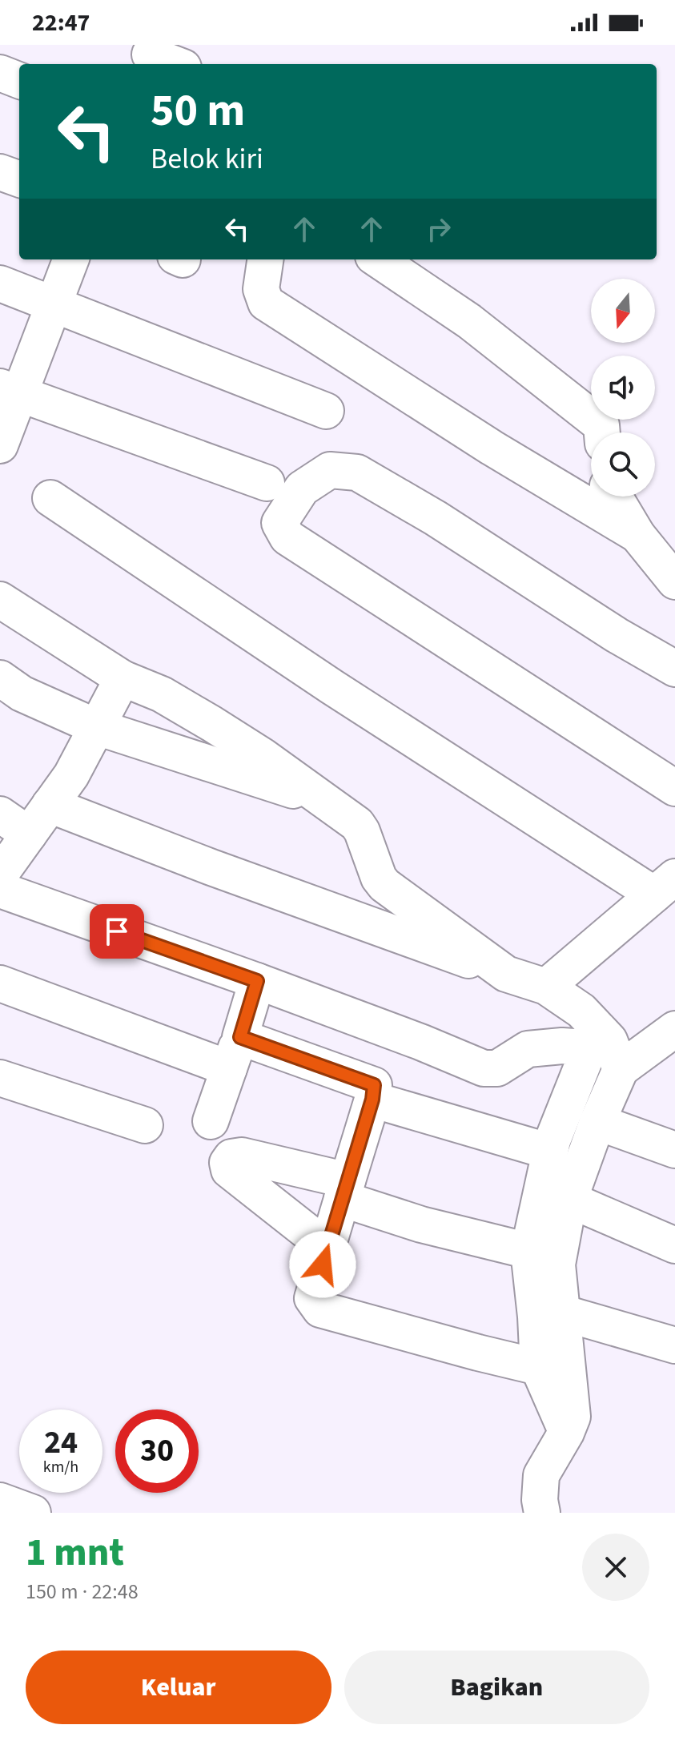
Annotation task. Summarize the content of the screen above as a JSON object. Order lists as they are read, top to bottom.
{
  "north": "bottom",
  "page": {
    "status": "22:47",
    "turn": ["50 m", "Belok kiri"],
    "speed": "24 km/h",
    "limit": "30",
    "heading": ["1 mnt", "150 m · 22:48"],
    "buttons": ["Keluar", "Bagikan"]
  }
}
